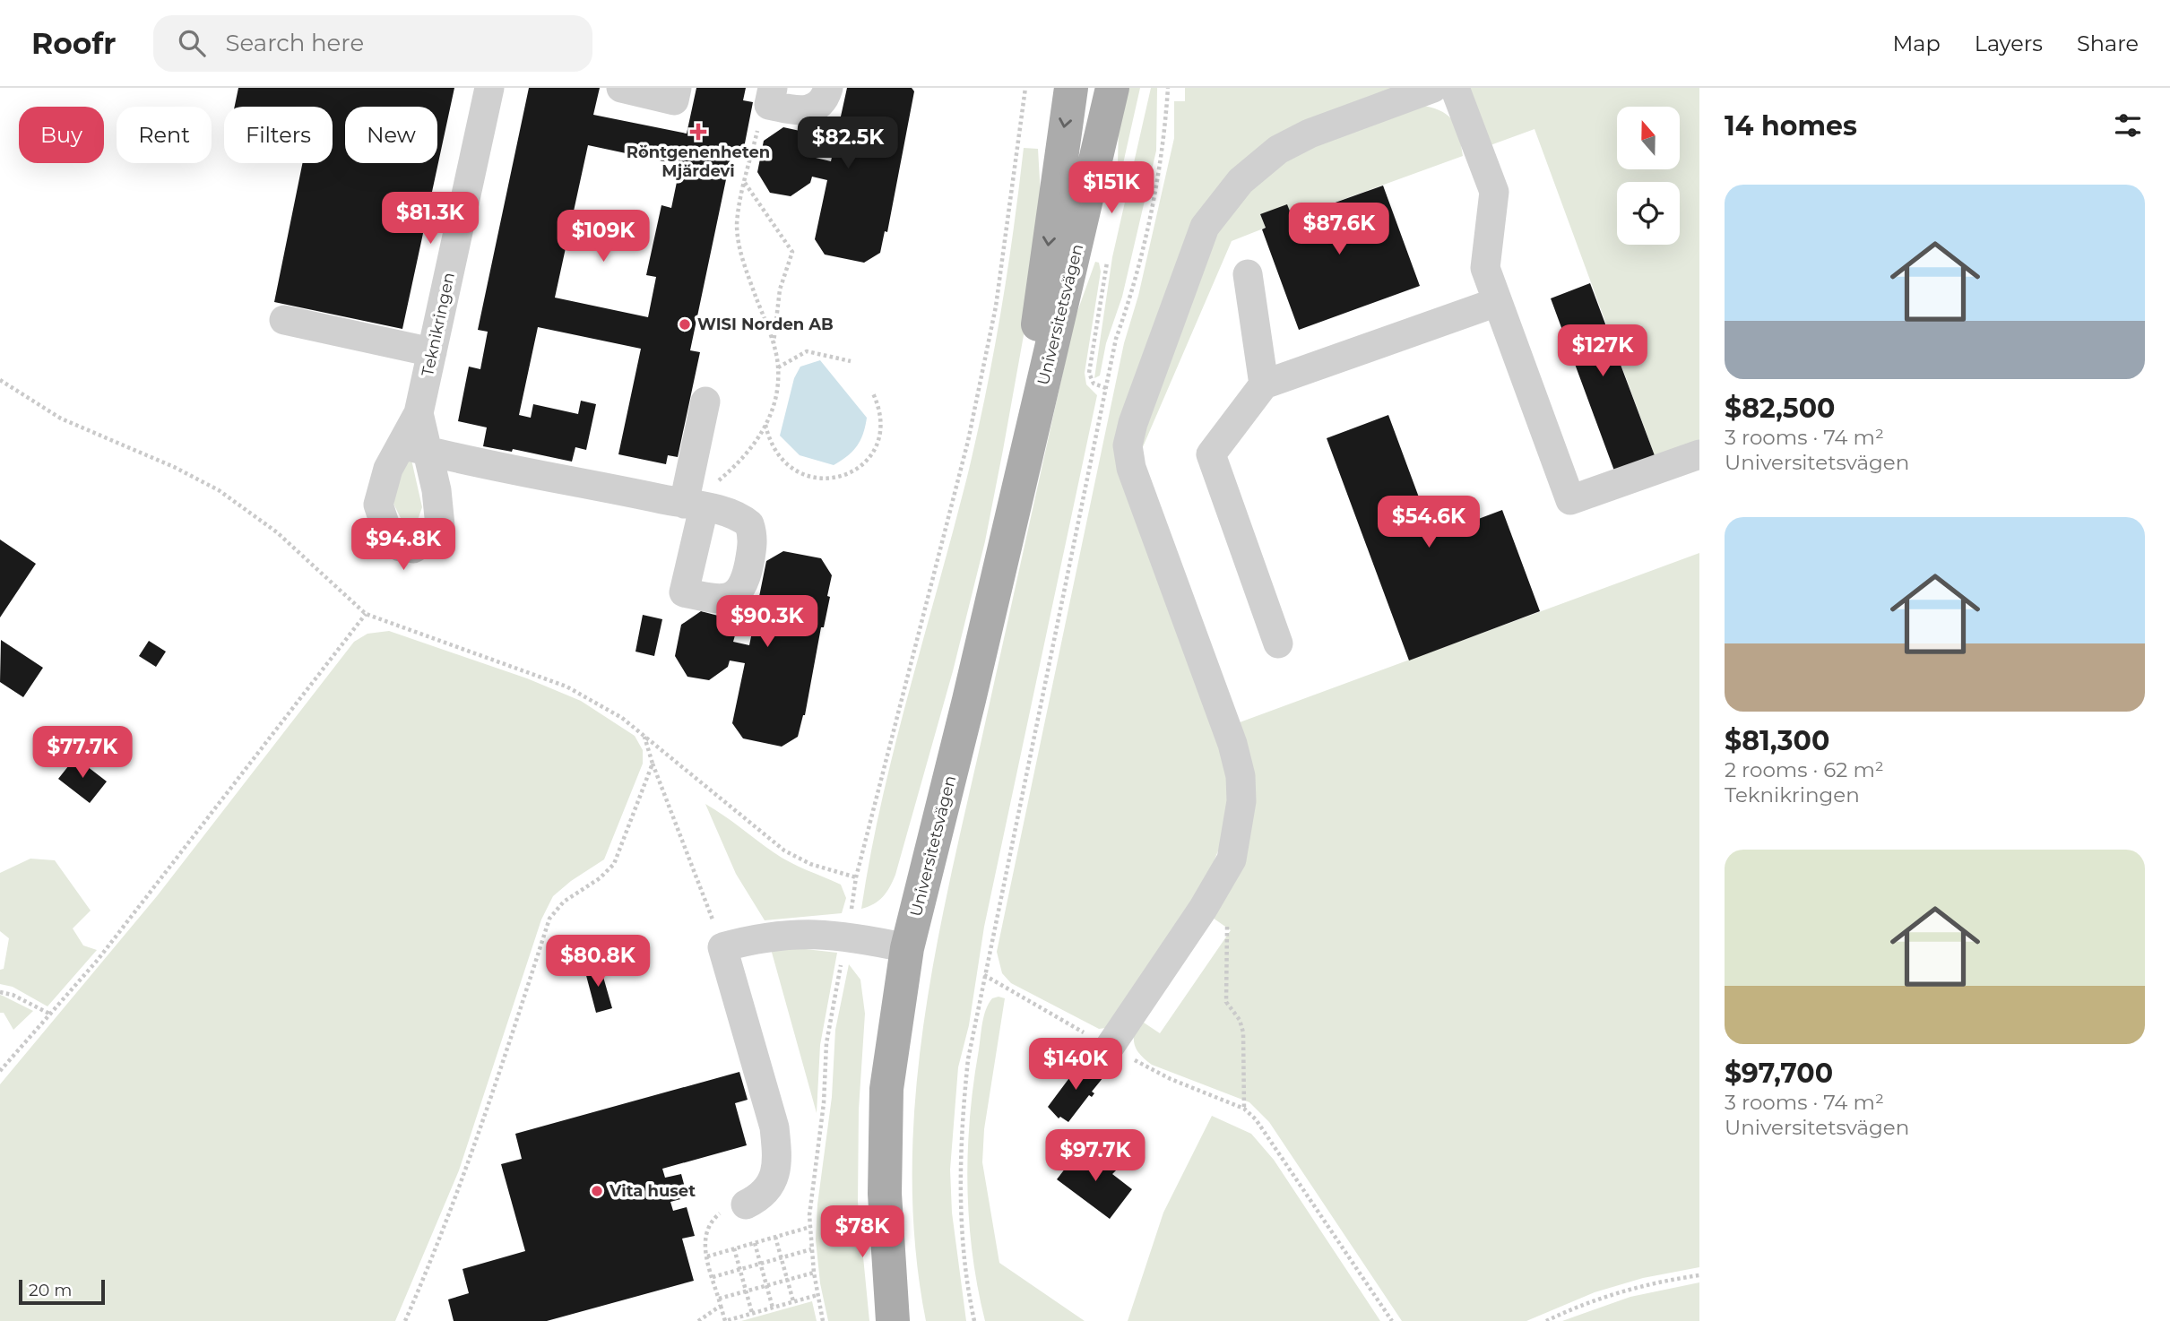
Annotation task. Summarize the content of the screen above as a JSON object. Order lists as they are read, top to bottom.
{
  "streets": {
    "main road": ["Universitetsvägen"],
    "street": ["Teknikringen"]
  },
  "places": {
    "health": ["Röntgenenheten Mjärdevi"],
    "other": ["WISI Norden AB", "Vita huset"]
  },
  "scale_bar": "20 m",
  "north": "top",
  "page": {
    "header": "Roofr",
    "search": "Search here",
    "nav": ["Map", "Layers", "Share"],
    "heading": "14 homes",
    "chip": [
      "Buy",
      "Rent",
      "Filters",
      "New"
    ],
    "price": [
      "$82.5K",
      "$151K",
      "$81.3K",
      "$87.6K",
      "$109K",
      "$127K",
      "$54.6K",
      "$94.8K",
      "$90.3K",
      "$77.7K",
      "$80.8K",
      "$140K",
      "$97.7K",
      "$78K"
    ],
    "list": [
      {
        "name": "$82,500",
        "note": "3 rooms · 74 m² · Universitetsvägen"
      },
      {
        "name": "$81,300",
        "note": "2 rooms · 62 m² · Teknikringen"
      },
      {
        "name": "$97,700",
        "note": "3 rooms · 74 m² · Universitetsvägen"
      }
    ],
    "scale": "20 m"
  }
}
